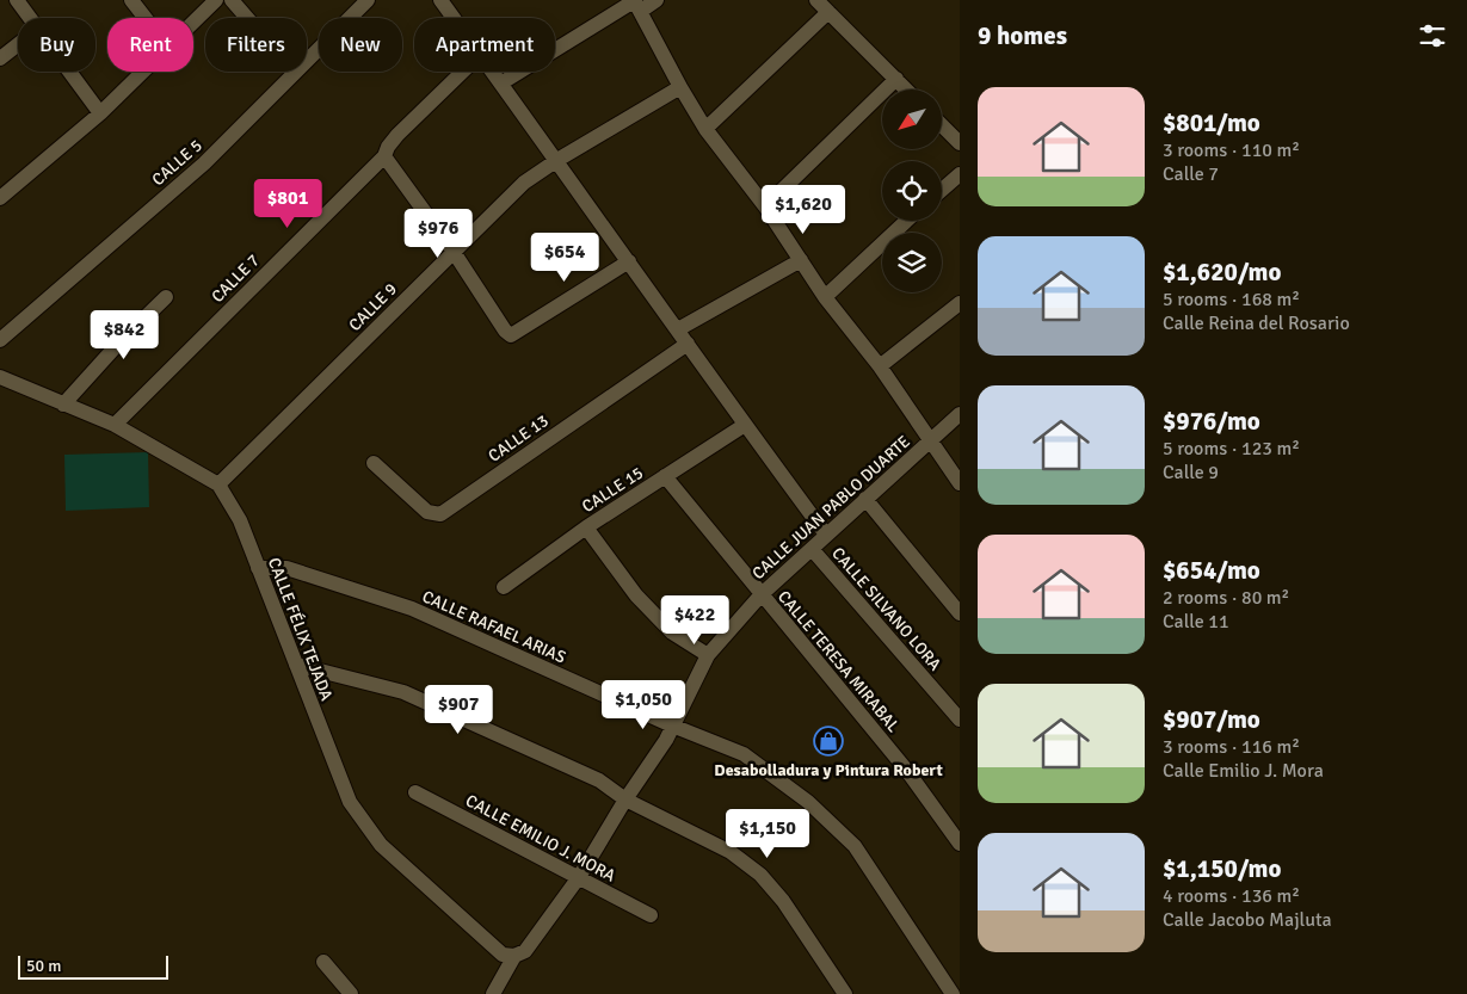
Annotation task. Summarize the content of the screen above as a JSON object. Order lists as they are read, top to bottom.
{
  "streets": {
    "street": [
      "CALLE 5",
      "CALLE 7",
      "CALLE 9",
      "CALLE 13",
      "CALLE 15",
      "CALLE JUAN PABLO DUARTE",
      "CALLE SILVANO LORA",
      "CALLE RAFAEL ARIAS",
      "CALLE FÉLIX TEJADA",
      "CALLE TERESA MIRABAL",
      "CALLE EMILIO J. MORA"
    ]
  },
  "crossings": [
    ["CALLE 7", "CALLE FÉLIX TEJADA"],
    ["CALLE 9", "CALLE FÉLIX TEJADA"],
    ["CALLE 15", "CALLE TERESA MIRABAL"],
    ["CALLE JUAN PABLO DUARTE", "CALLE SILVANO LORA"],
    ["CALLE JUAN PABLO DUARTE", "CALLE RAFAEL ARIAS"],
    ["CALLE JUAN PABLO DUARTE", "CALLE FÉLIX TEJADA"],
    ["CALLE JUAN PABLO DUARTE", "CALLE TERESA MIRABAL"],
    ["CALLE JUAN PABLO DUARTE", "CALLE EMILIO J. MORA"],
    ["CALLE RAFAEL ARIAS", "CALLE FÉLIX TEJADA"]
  ],
  "places": {
    "shop": ["Desabolladura y Pintura Robert"]
  },
  "scale_bar": "50 m",
  "north": "bottom left",
  "page": {
    "heading": "9 homes",
    "chip": [
      "Buy",
      "Rent",
      "Filters",
      "New",
      "Apartment"
    ],
    "list": [
      {
        "name": "$801/mo",
        "note": "3 rooms · 110 m² · Calle 7"
      },
      {
        "name": "$1,620/mo",
        "note": "5 rooms · 168 m² · Calle Reina del Rosario"
      },
      {
        "name": "$976/mo",
        "note": "5 rooms · 123 m² · Calle 9"
      },
      {
        "name": "$654/mo",
        "note": "2 rooms · 80 m² · Calle 11"
      },
      {
        "name": "$907/mo",
        "note": "3 rooms · 116 m² · Calle Emilio J. Mora"
      },
      {
        "name": "$1,150/mo",
        "note": "4 rooms · 136 m² · Calle Jacobo Majluta"
      }
    ],
    "price": [
      "$801",
      "$1,620",
      "$976",
      "$654",
      "$842",
      "$422",
      "$1,050",
      "$907",
      "$1,150"
    ],
    "scale": "50 m"
  }
}
